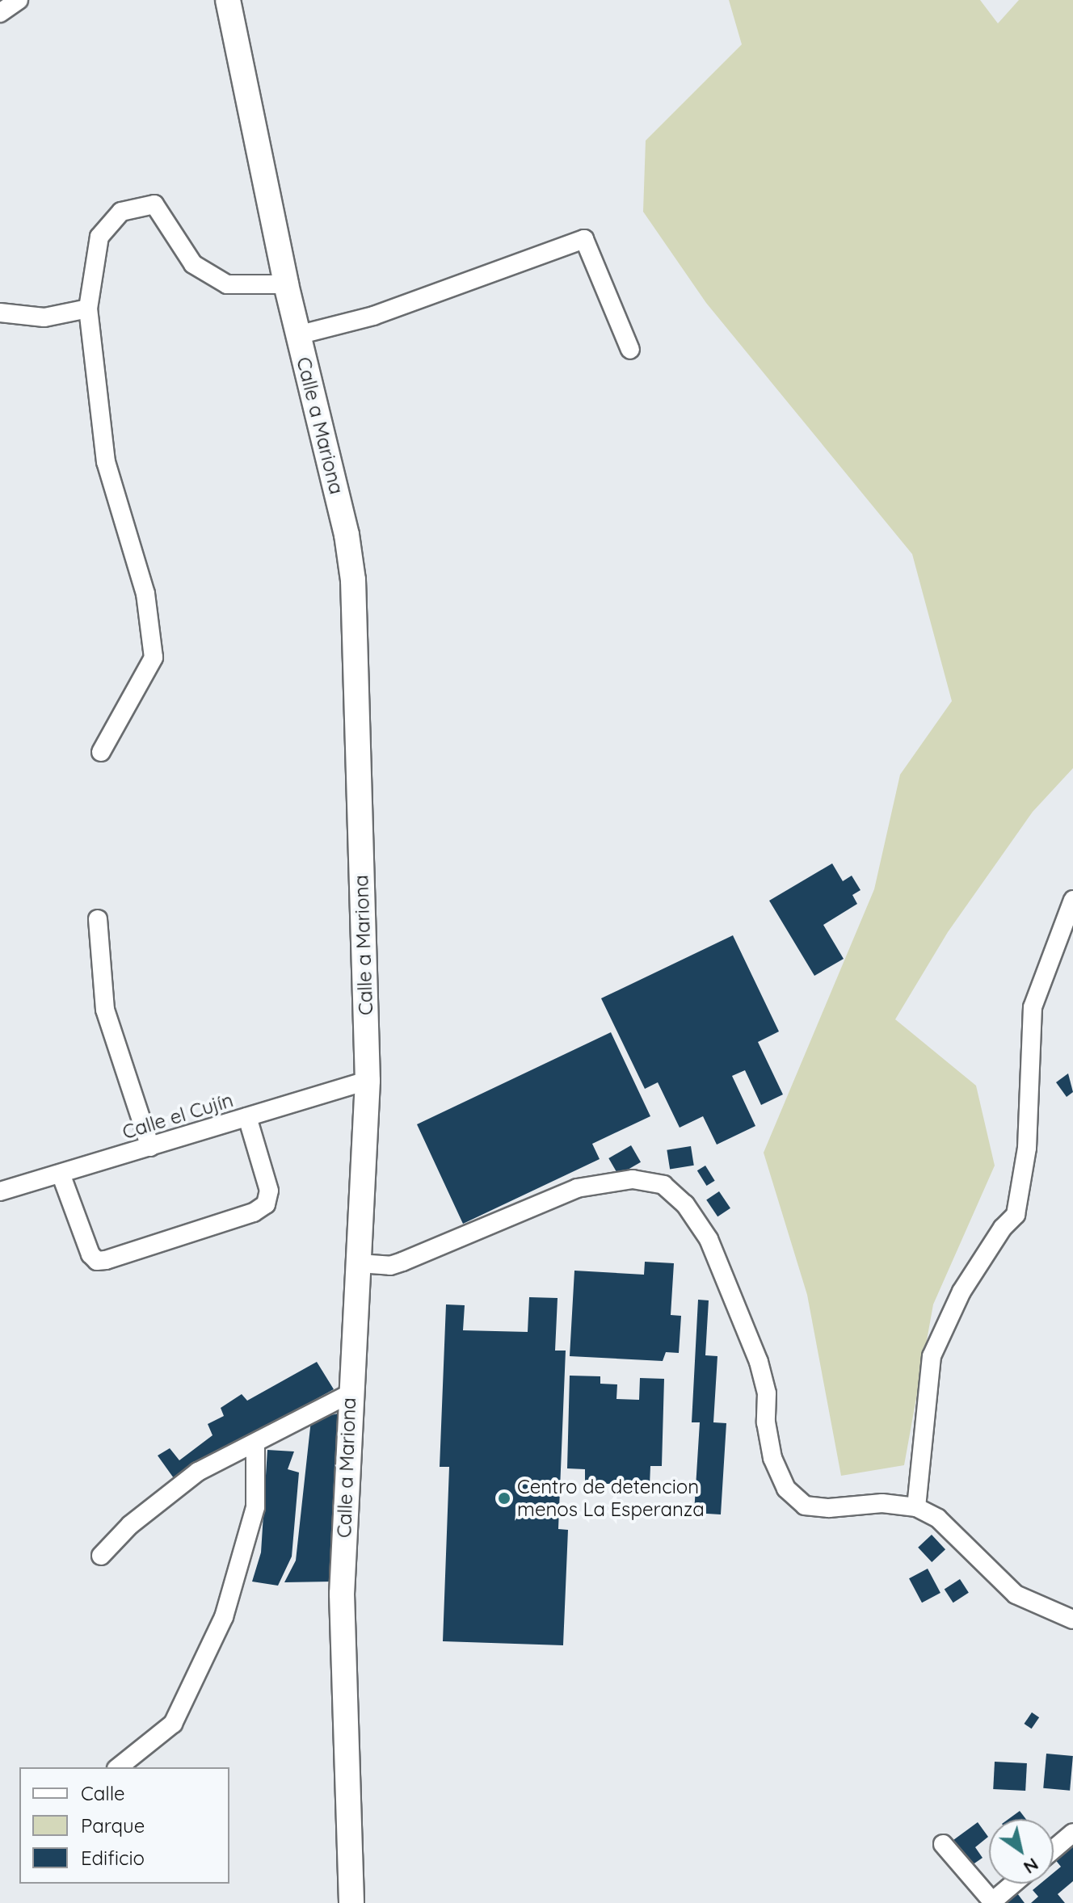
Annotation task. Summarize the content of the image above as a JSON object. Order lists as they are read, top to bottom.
{
  "streets": {
    "main road": ["Calle a Mariona"],
    "street": ["Calle el Cujín"]
  },
  "crossings": [
    ["Calle a Mariona", "Calle el Cujín"]
  ],
  "places": ["Centro de detencion menos La Esperanza"],
  "legend": ["Calle", "Parque", "Edificio"],
  "north": "bottom right"
}
